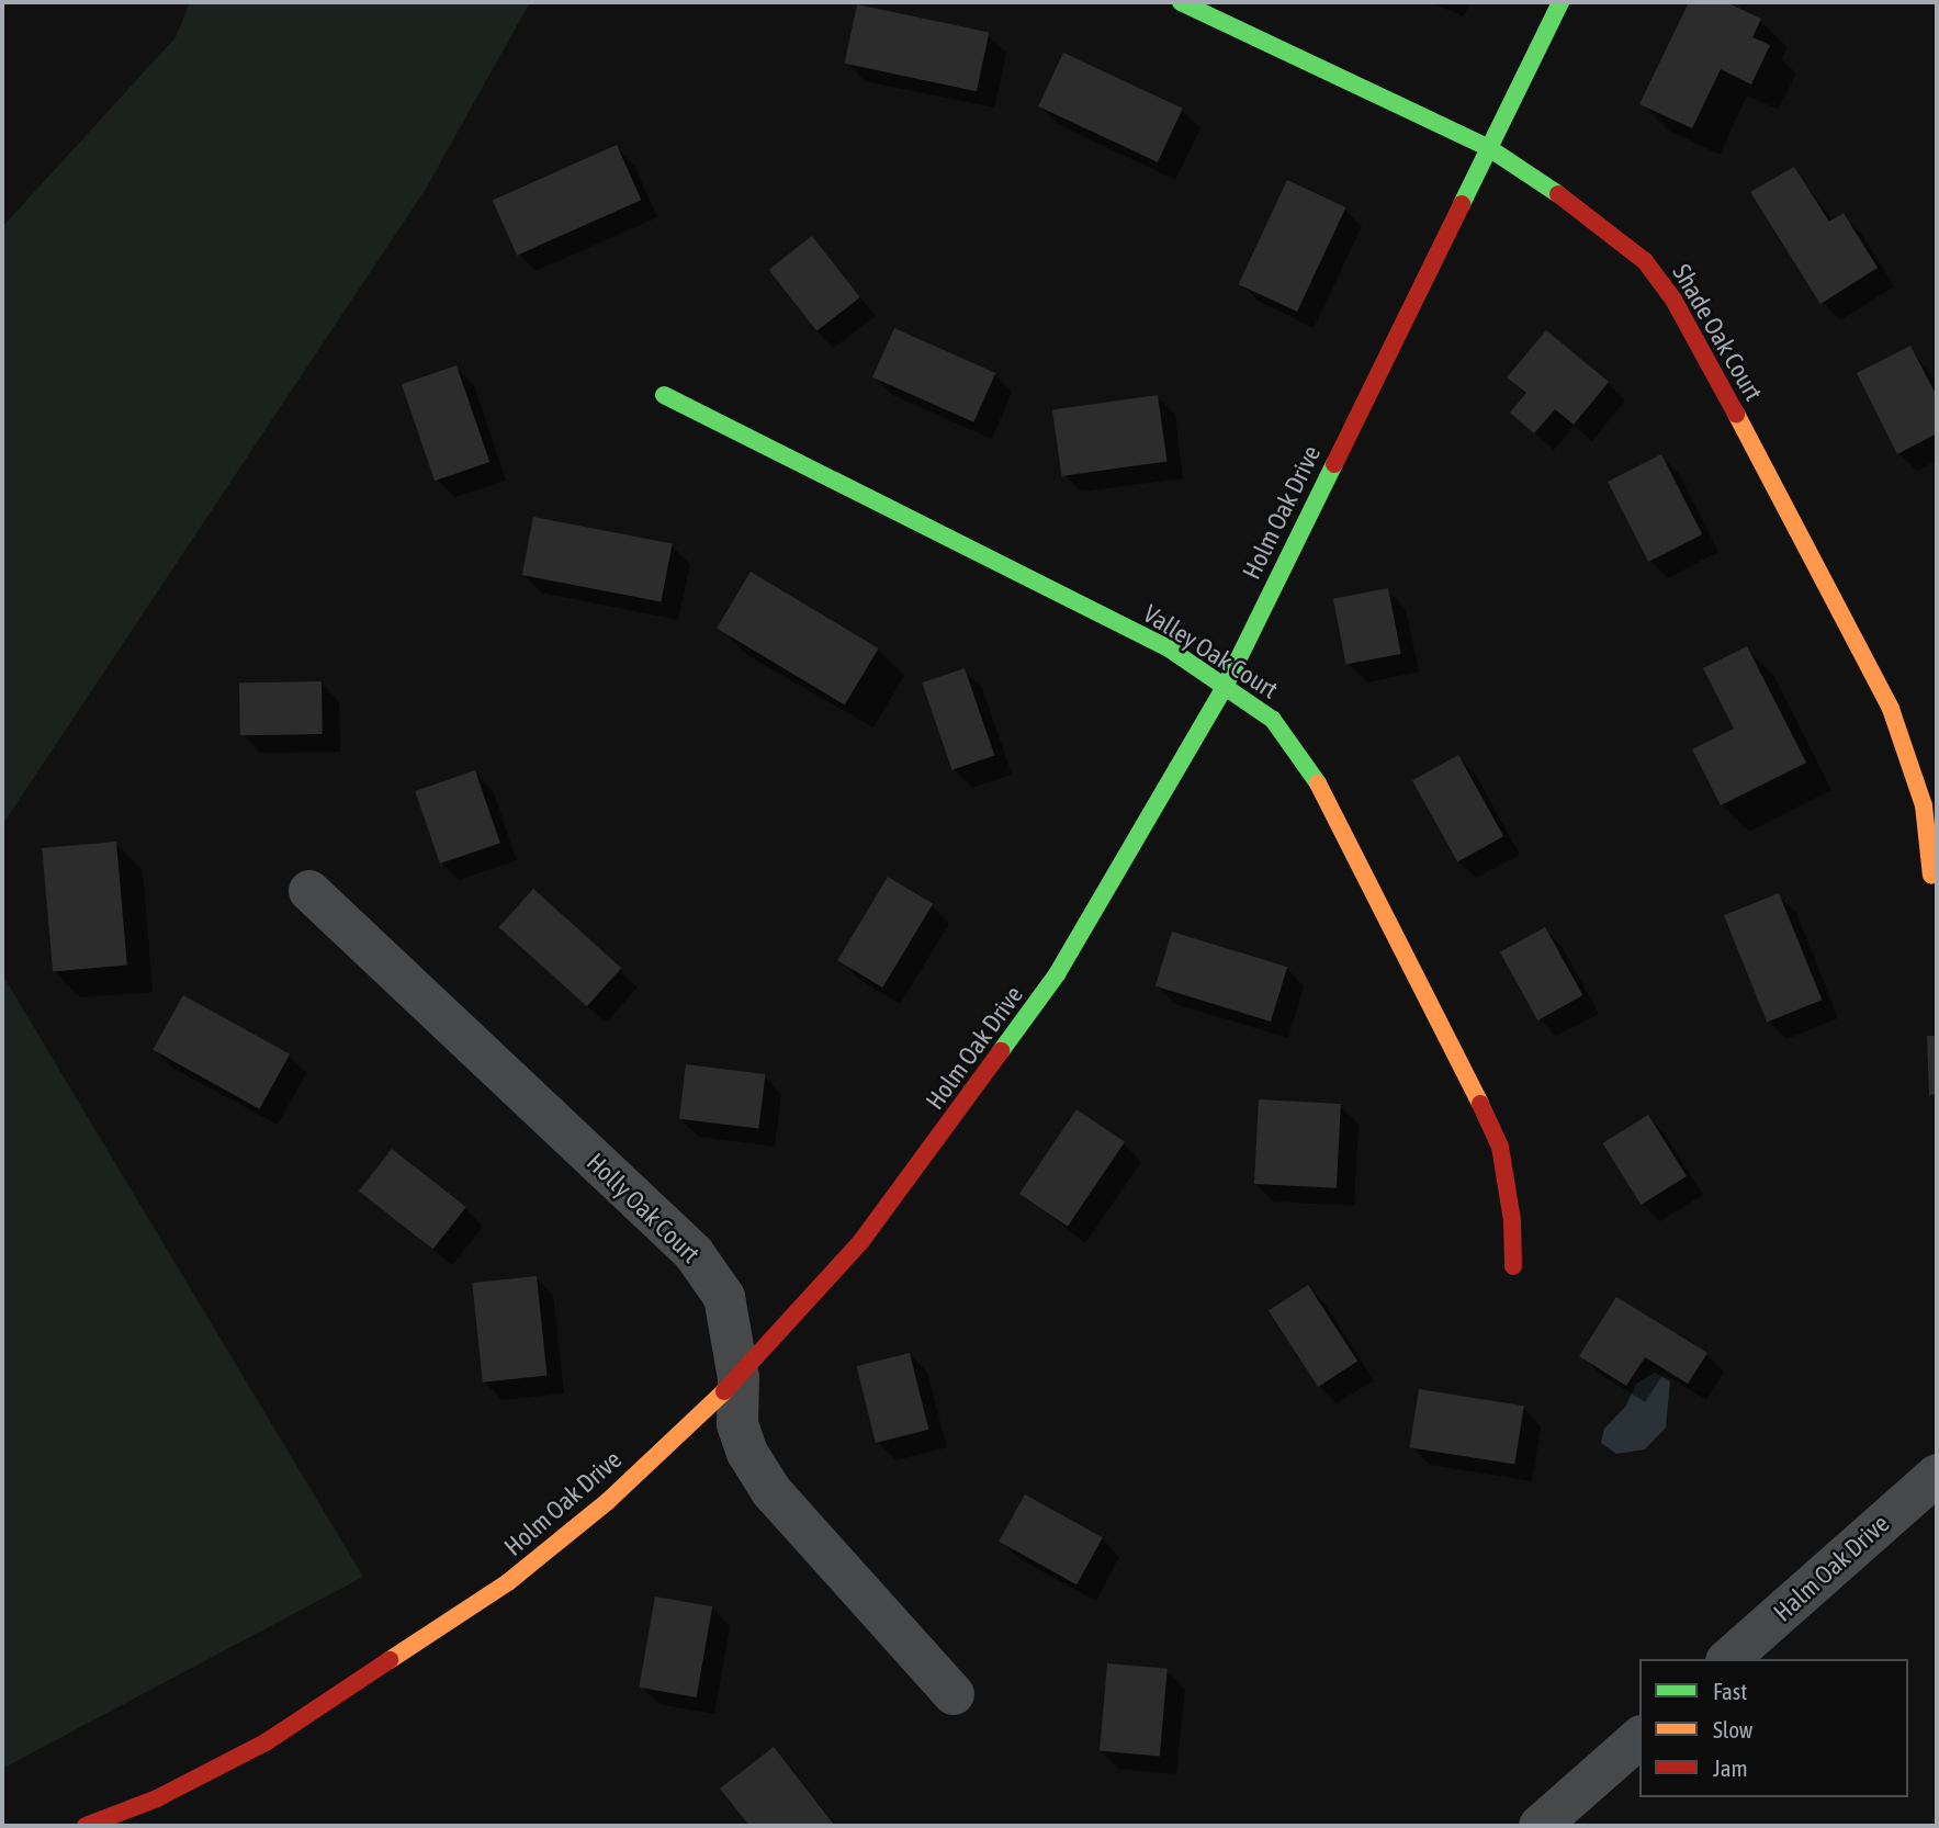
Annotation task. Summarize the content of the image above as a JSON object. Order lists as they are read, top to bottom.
{
  "streets": {
    "street": [
      "Shade Oak Court",
      "Holm Oak Drive",
      "Valley Oak Court",
      "Holly Oak Court",
      "Halm Oak Drive"
    ]
  },
  "crossings": [
    ["Shade Oak Court", "Holm Oak Drive"],
    ["Holm Oak Drive", "Valley Oak Court"],
    ["Holm Oak Drive", "Holly Oak Court"]
  ],
  "legend": ["Fast", "Slow", "Jam"]
}
